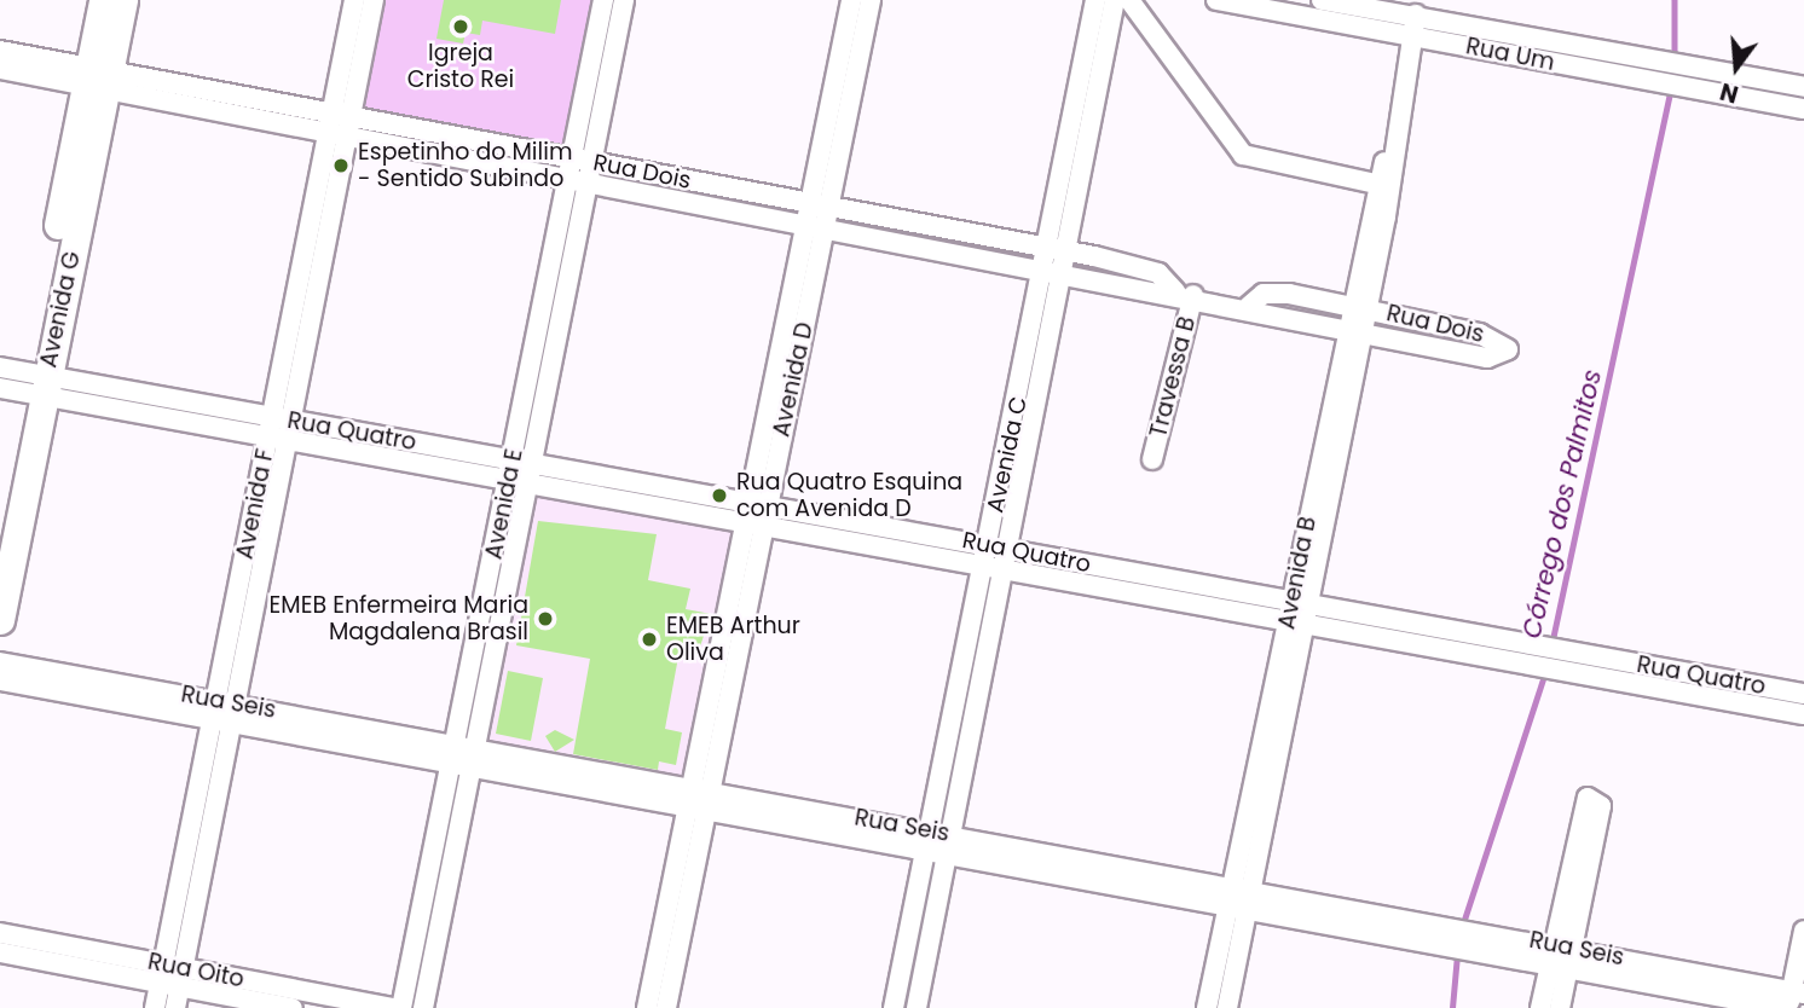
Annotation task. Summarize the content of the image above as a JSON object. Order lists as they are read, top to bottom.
{
  "streets": {
    "street": [
      "Rua Um",
      "Rua Dois",
      "Avenida G",
      "Travessa B",
      "Avenida D",
      "Rua Quatro",
      "Avenida C",
      "Avenida F",
      "Avenida E",
      "Avenida B",
      "Rua Seis",
      "Rua Oito"
    ]
  },
  "crossings": [
    ["Rua Um", "Avenida B"],
    ["Rua Dois", "Avenida G"],
    ["Rua Dois", "Travessa B"],
    ["Rua Dois", "Avenida D"],
    ["Rua Dois", "Avenida C"],
    ["Rua Dois", "Avenida F"],
    ["Rua Dois", "Avenida E"],
    ["Rua Dois", "Avenida B"],
    ["Avenida G", "Rua Quatro"],
    ["Avenida D", "Rua Quatro"],
    ["Avenida D", "Rua Seis"],
    ["Rua Quatro", "Avenida C"],
    ["Rua Quatro", "Avenida F"],
    ["Rua Quatro", "Avenida E"],
    ["Rua Quatro", "Avenida B"],
    ["Avenida C", "Rua Seis"],
    ["Avenida F", "Rua Seis"],
    ["Avenida F", "Rua Oito"],
    ["Avenida E", "Rua Seis"],
    ["Avenida B", "Rua Seis"]
  ],
  "water": ["Córrego dos Palmitos"],
  "places": [
    "Igreja Cristo Rei",
    "Espetinho do Milim - Sentido Subindo",
    "Rua Quatro Esquina com Avenida D",
    "EMEB Enfermeira Maria Magdalena Brasil",
    "EMEB Arthur Oliva"
  ],
  "north": "bottom"
}
